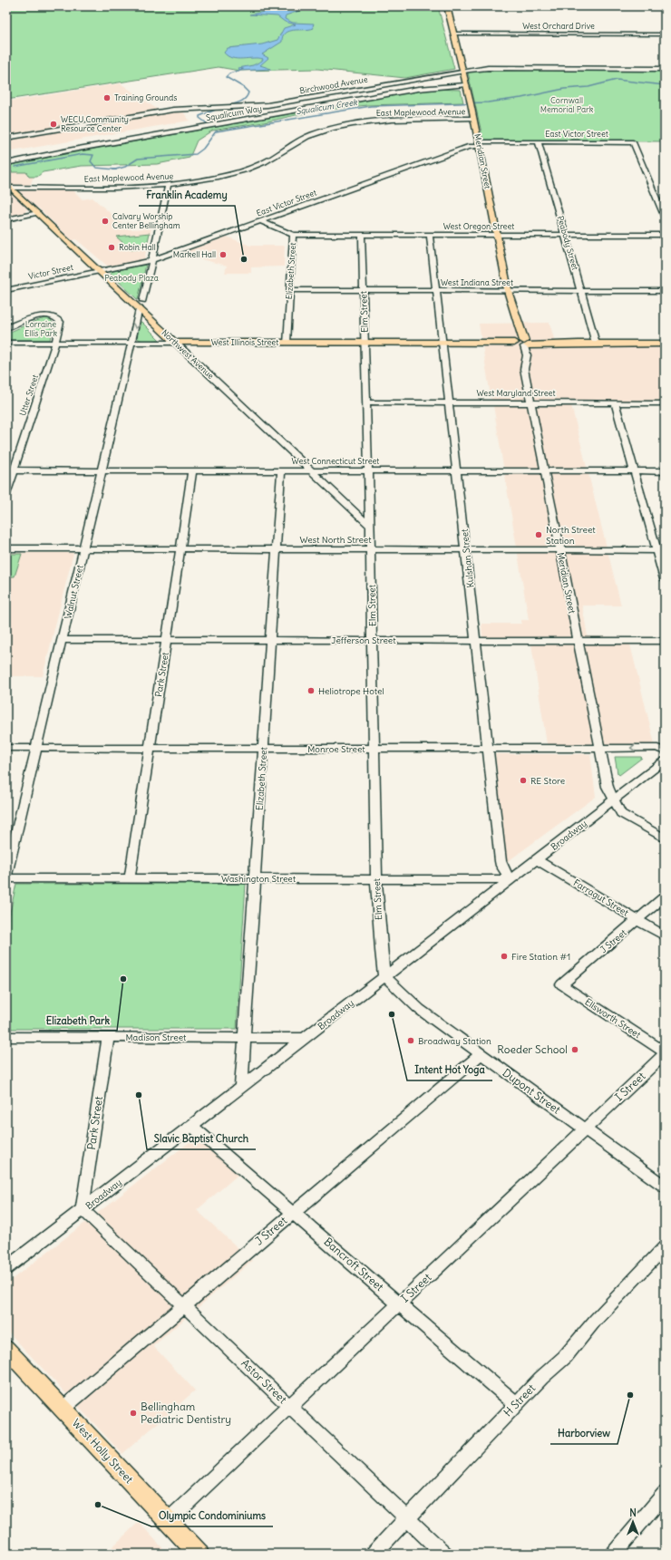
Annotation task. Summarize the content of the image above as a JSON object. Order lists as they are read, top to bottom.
{
  "streets": {
    "main road": [
      "Meridian Street",
      "West Illinois Street",
      "Northwest Avenue",
      "West Holly Street"
    ],
    "street": [
      "West Orchard Drive",
      "Birchwood Avenue",
      "East Maplewood Avenue",
      "Squalicum Way",
      "East Victor Street",
      "West Oregon Street",
      "Peabody Street",
      "Elizabeth Street",
      "Victor Street",
      "West Indiana Street",
      "Elm Street",
      "West Maryland Street",
      "Utter Street",
      "West Connecticut Street",
      "West North Street",
      "Kulshan Street",
      "Walnut Street",
      "Jefferson Street",
      "Park Street",
      "Monroe Street",
      "Broadway",
      "Washington Street",
      "Farragut Street",
      "J Street",
      "Ellsworth Street",
      "Madison Street",
      "I Street",
      "Dupont Street",
      "Bancroft Street",
      "Astor Street",
      "H Street"
    ]
  },
  "crossings": [
    ["West Orchard Drive", "Meridian Street"],
    ["Birchwood Avenue", "Meridian Street"],
    ["East Maplewood Avenue", "Meridian Street"],
    ["East Maplewood Avenue", "Northwest Avenue"],
    ["Squalicum Way", "Meridian Street"],
    ["East Victor Street", "Meridian Street"],
    ["East Victor Street", "Peabody Street"],
    ["East Victor Street", "Elizabeth Street"],
    ["East Victor Street", "Victor Street"],
    ["East Victor Street", "Northwest Avenue"],
    ["Meridian Street", "West Oregon Street"],
    ["Meridian Street", "West Indiana Street"],
    ["Meridian Street", "West Illinois Street"],
    ["Meridian Street", "West Maryland Street"],
    ["Meridian Street", "West Connecticut Street"],
    ["Meridian Street", "West North Street"],
    ["Meridian Street", "Jefferson Street"],
    ["Meridian Street", "Monroe Street"],
    ["Meridian Street", "Broadway"],
    ["West Oregon Street", "Peabody Street"],
    ["West Oregon Street", "Elizabeth Street"],
    ["West Oregon Street", "Elm Street"],
    ["West Oregon Street", "Kulshan Street"],
    ["Peabody Street", "West Indiana Street"],
    ["Peabody Street", "West Illinois Street"],
    ["Elizabeth Street", "West Indiana Street"],
    ["Elizabeth Street", "West Illinois Street"],
    ["Elizabeth Street", "West Connecticut Street"],
    ["Elizabeth Street", "West North Street"],
    ["Elizabeth Street", "Jefferson Street"],
    ["Elizabeth Street", "Monroe Street"],
    ["Elizabeth Street", "Broadway"],
    ["Elizabeth Street", "Washington Street"],
    ["Elizabeth Street", "Madison Street"],
    ["Victor Street", "Northwest Avenue"],
    ["West Indiana Street", "Elm Street"],
    ["West Indiana Street", "Kulshan Street"],
    ["Elm Street", "West Illinois Street"],
    ["Elm Street", "Northwest Avenue"],
    ["Elm Street", "West Maryland Street"],
    ["Elm Street", "West Connecticut Street"],
    ["Elm Street", "West North Street"],
    ["Elm Street", "Jefferson Street"],
    ["Elm Street", "Monroe Street"],
    ["Elm Street", "Broadway"],
    ["Elm Street", "Washington Street"],
    ["Elm Street", "Dupont Street"],
    ["West Illinois Street", "Northwest Avenue"],
    ["West Illinois Street", "Utter Street"],
    ["West Illinois Street", "Kulshan Street"],
    ["West Illinois Street", "Walnut Street"],
    ["Northwest Avenue", "West Connecticut Street"],
    ["Northwest Avenue", "Walnut Street"],
    ["West Maryland Street", "Kulshan Street"],
    ["Utter Street", "West Connecticut Street"],
    ["West Connecticut Street", "Kulshan Street"],
    ["West Connecticut Street", "Walnut Street"],
    ["West Connecticut Street", "Park Street"],
    ["West North Street", "Kulshan Street"],
    ["West North Street", "Walnut Street"],
    ["West North Street", "Park Street"],
    ["Kulshan Street", "Jefferson Street"],
    ["Kulshan Street", "Monroe Street"],
    ["Kulshan Street", "Broadway"],
    ["Kulshan Street", "Washington Street"],
    ["Walnut Street", "Jefferson Street"],
    ["Walnut Street", "Monroe Street"],
    ["Jefferson Street", "Park Street"],
    ["Park Street", "Monroe Street"],
    ["Park Street", "Broadway"],
    ["Park Street", "Washington Street"],
    ["Park Street", "Madison Street"],
    ["Park Street", "Astor Street"],
    ["Broadway", "Washington Street"],
    ["Broadway", "Farragut Street"],
    ["Broadway", "Madison Street"],
    ["Broadway", "Dupont Street"],
    ["Broadway", "Bancroft Street"],
    ["Broadway", "Astor Street"],
    ["Farragut Street", "J Street"],
    ["J Street", "Ellsworth Street"],
    ["J Street", "Dupont Street"],
    ["J Street", "Bancroft Street"],
    ["J Street", "Astor Street"],
    ["J Street", "West Holly Street"],
    ["Ellsworth Street", "I Street"],
    ["I Street", "Dupont Street"],
    ["I Street", "Bancroft Street"],
    ["I Street", "Astor Street"],
    ["I Street", "West Holly Street"],
    ["Bancroft Street", "H Street"],
    ["Astor Street", "H Street"]
  ],
  "water": ["Squalicum Creek"],
  "parks": ["Cornwall Memorial Park", "Peabody Plaza", "Lorraine Ellis Park"],
  "places": [
    "Training Grounds",
    "WECU Community Resource Center",
    "Calvary Worship Center Bellingham",
    "Robin Hall",
    "Markell Hall",
    "Franklin Academy",
    "North Street Station",
    "Heliotrope Hotel",
    "RE Store",
    "Fire Station #1",
    "Elizabeth Park",
    "Intent Hot Yoga",
    "Broadway Station",
    "Roeder School",
    "Slavic Baptist Church",
    "Harborview",
    "Bellingham Pediatric Dentistry",
    "Olympic Condominiums"
  ],
  "north": "top"
}
